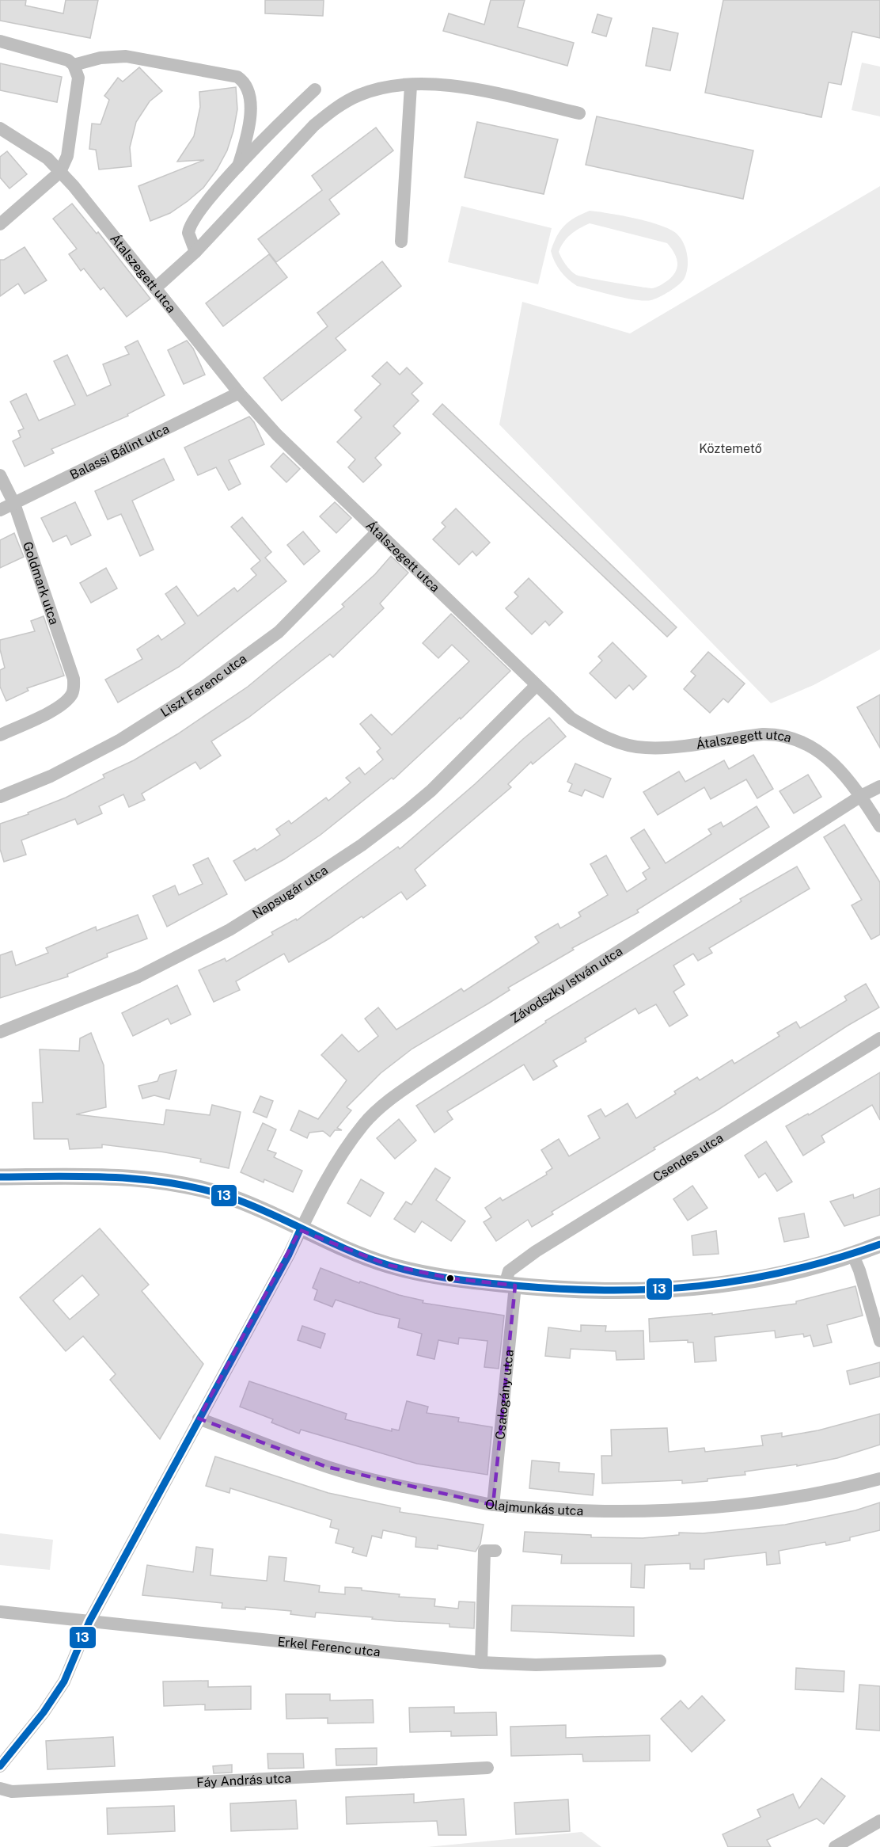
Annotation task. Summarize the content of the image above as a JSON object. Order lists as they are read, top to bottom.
{
  "streets": {
    "street": [
      "Átalszegett utca",
      "Balassi Bálint utca",
      "Goldmark utca",
      "Liszt Ferenc utca",
      "Napsugár utca",
      "Závodszky István utca",
      "Csendes utca",
      "Csalogány utca",
      "Olajmunkás utca",
      "Erkel Ferenc utca",
      "Fáy András utca"
    ]
  },
  "crossings": [
    ["Átalszegett utca", "Balassi Bálint utca"],
    ["Átalszegett utca", "Liszt Ferenc utca"],
    ["Átalszegett utca", "Napsugár utca"],
    ["Átalszegett utca", "Závodszky István utca"],
    ["Balassi Bálint utca", "Goldmark utca"],
    ["Závodszky István utca", "Olajmunkás utca"],
    ["Závodszky István utca", "Erkel Ferenc utca"],
    ["Csendes utca", "Csalogány utca"],
    ["Csalogány utca", "Olajmunkás utca"]
  ],
  "parks": ["Köztemető"],
  "lines": ["transit line 13"]
}
